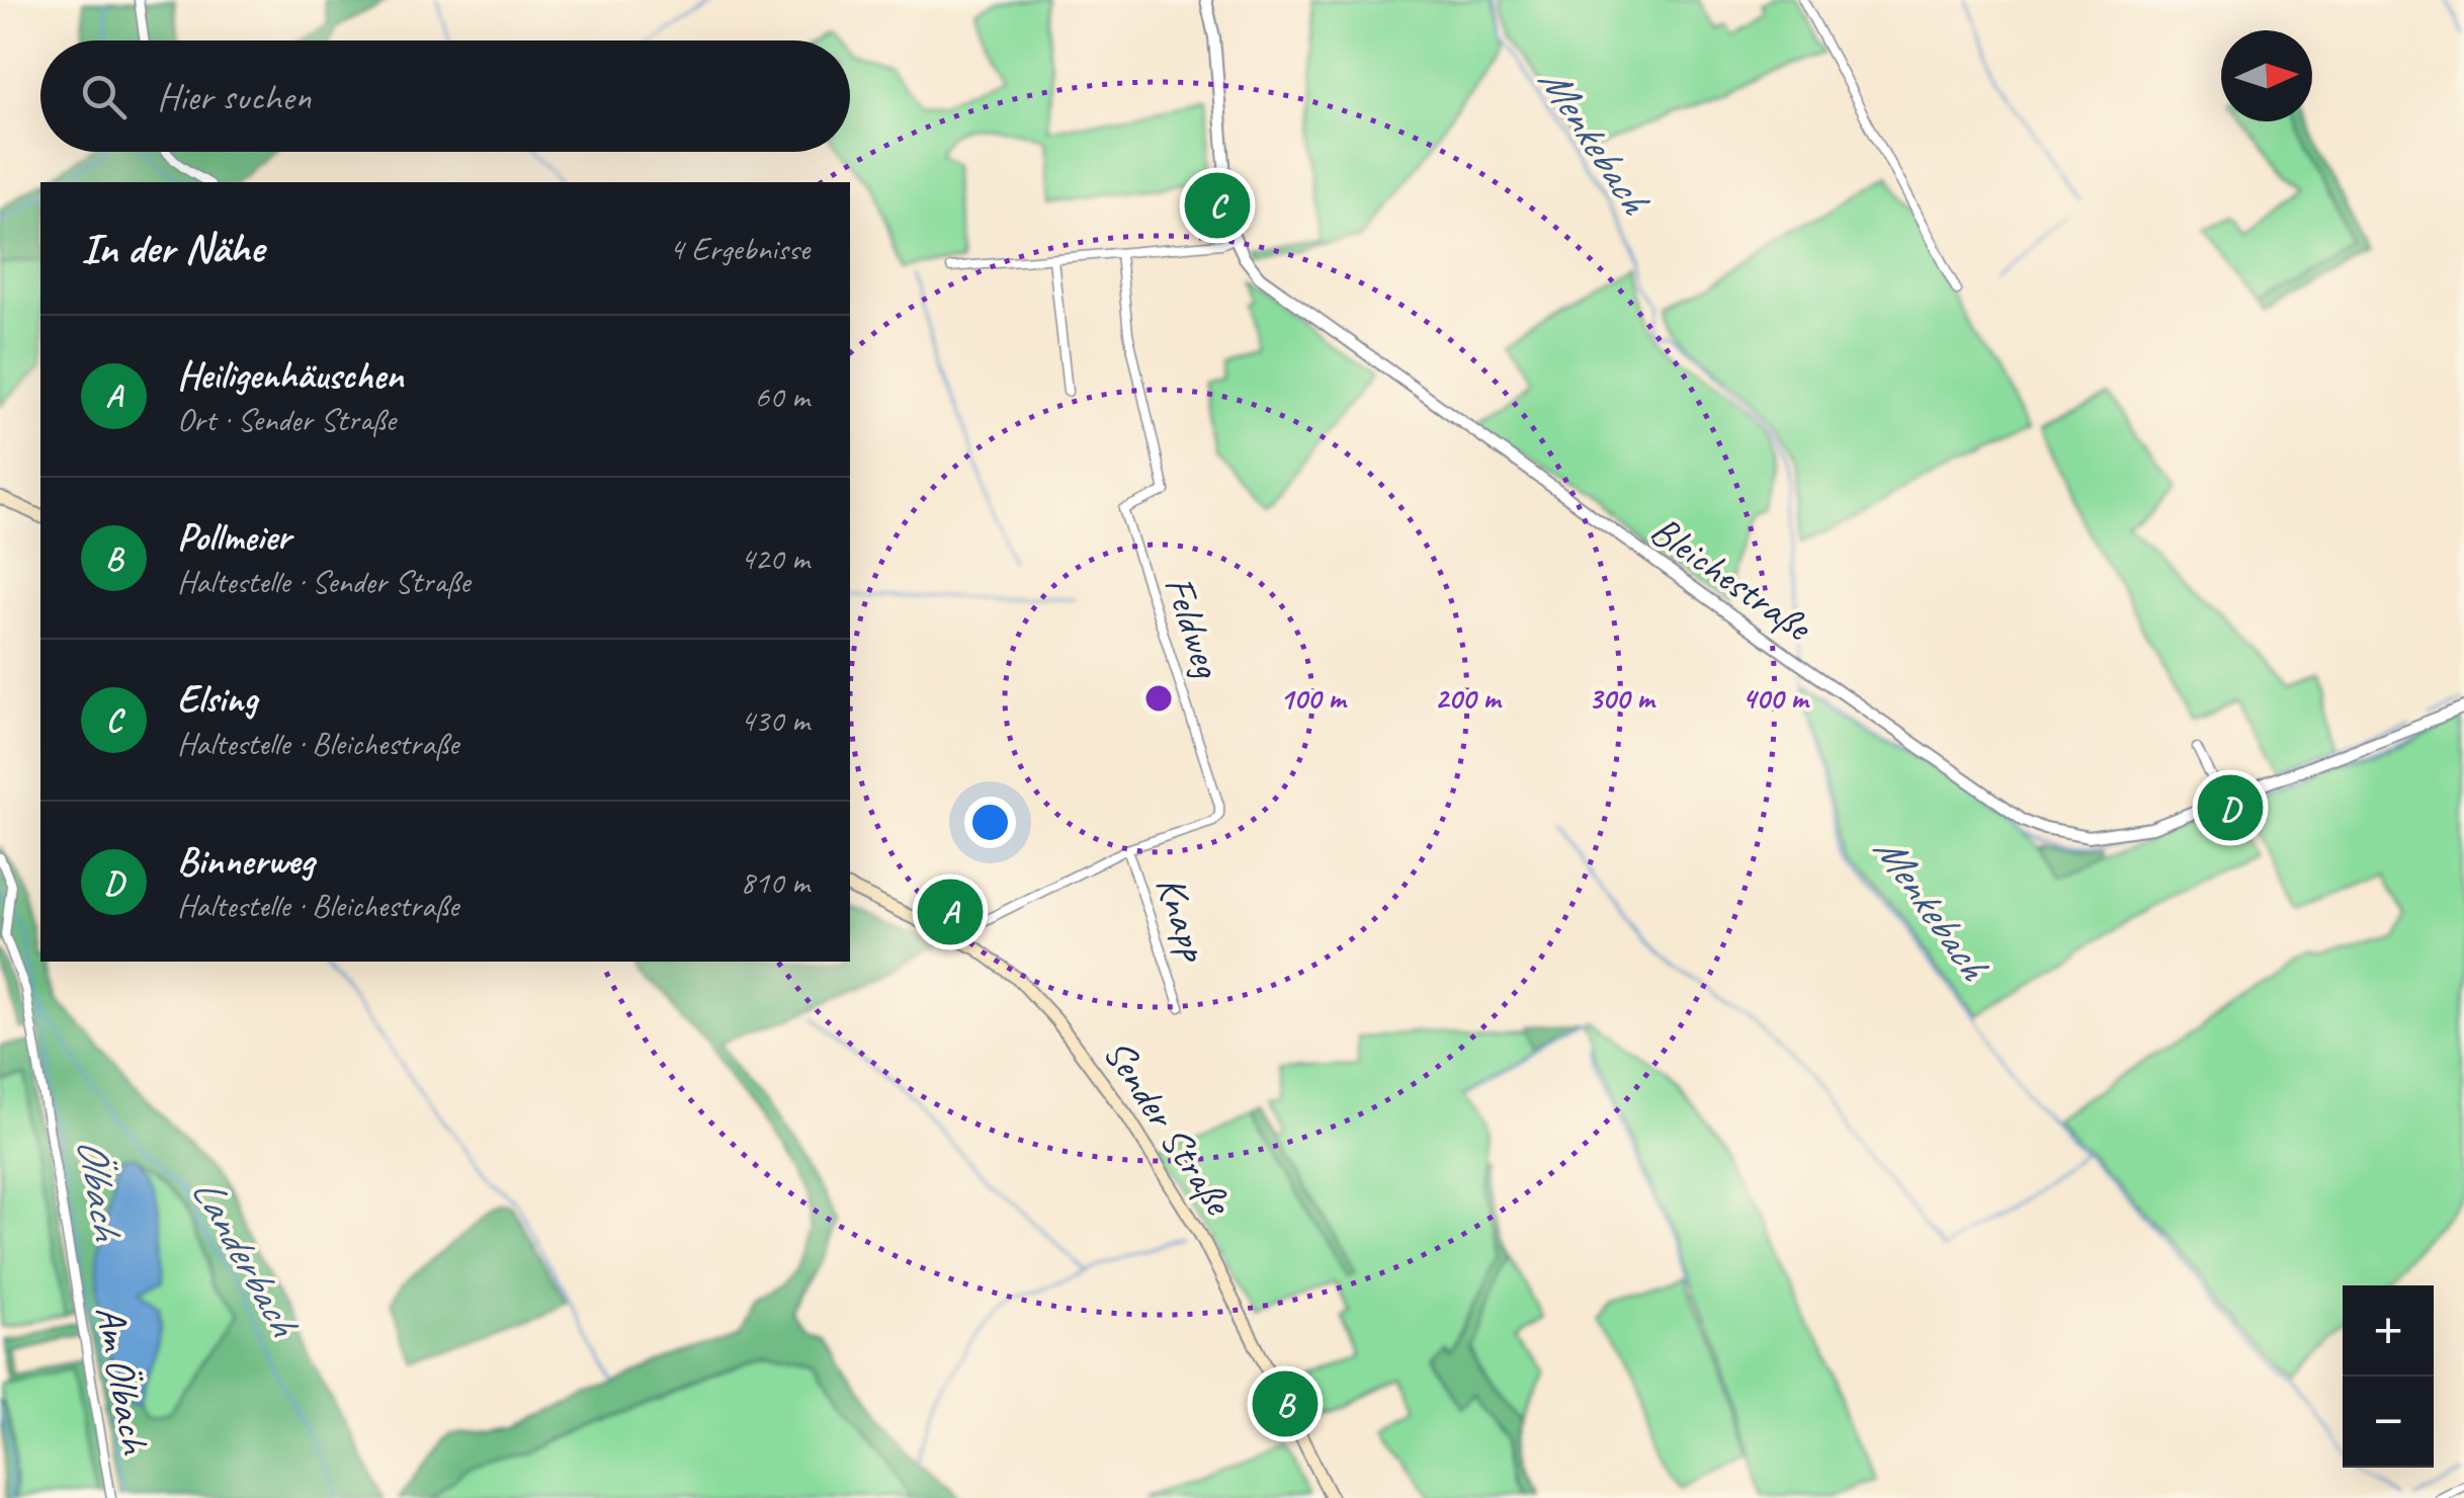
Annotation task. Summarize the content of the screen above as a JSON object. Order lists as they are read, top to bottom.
{
  "streets": {
    "main road": ["Sender Straße"],
    "street": [
      "Bleichestraße",
      "Feldweg",
      "Knapp",
      "Am Ölbach"
    ]
  },
  "crossings": [
    ["Feldweg", "Knapp"],
    ["Feldweg", "Sender Straße"]
  ],
  "water": ["Menkebach", "Ölbach", "Landerbach"],
  "north": "right",
  "page": {
    "search": "Hier suchen",
    "pins": [
      "C",
      "D",
      "A",
      "B"
    ],
    "heading": ["In der Nähe", "4 Ergebnisse"],
    "list": [
      {
        "mark": "A",
        "name": "Heiligenhäuschen",
        "note": "Ort · Sender Straße",
        "value": "60 m"
      },
      {
        "mark": "B",
        "name": "Pollmeier",
        "note": "Haltestelle · Sender Straße",
        "value": "420 m"
      },
      {
        "mark": "C",
        "name": "Elsing",
        "note": "Haltestelle · Bleichestraße",
        "value": "430 m"
      },
      {
        "mark": "D",
        "name": "Binnerweg",
        "note": "Haltestelle · Bleichestraße",
        "value": "810 m"
      }
    ],
    "map_buttons": ["+", "−"]
  },
  "rings": [
    "100 m",
    "200 m",
    "300 m",
    "400 m"
  ]
}
